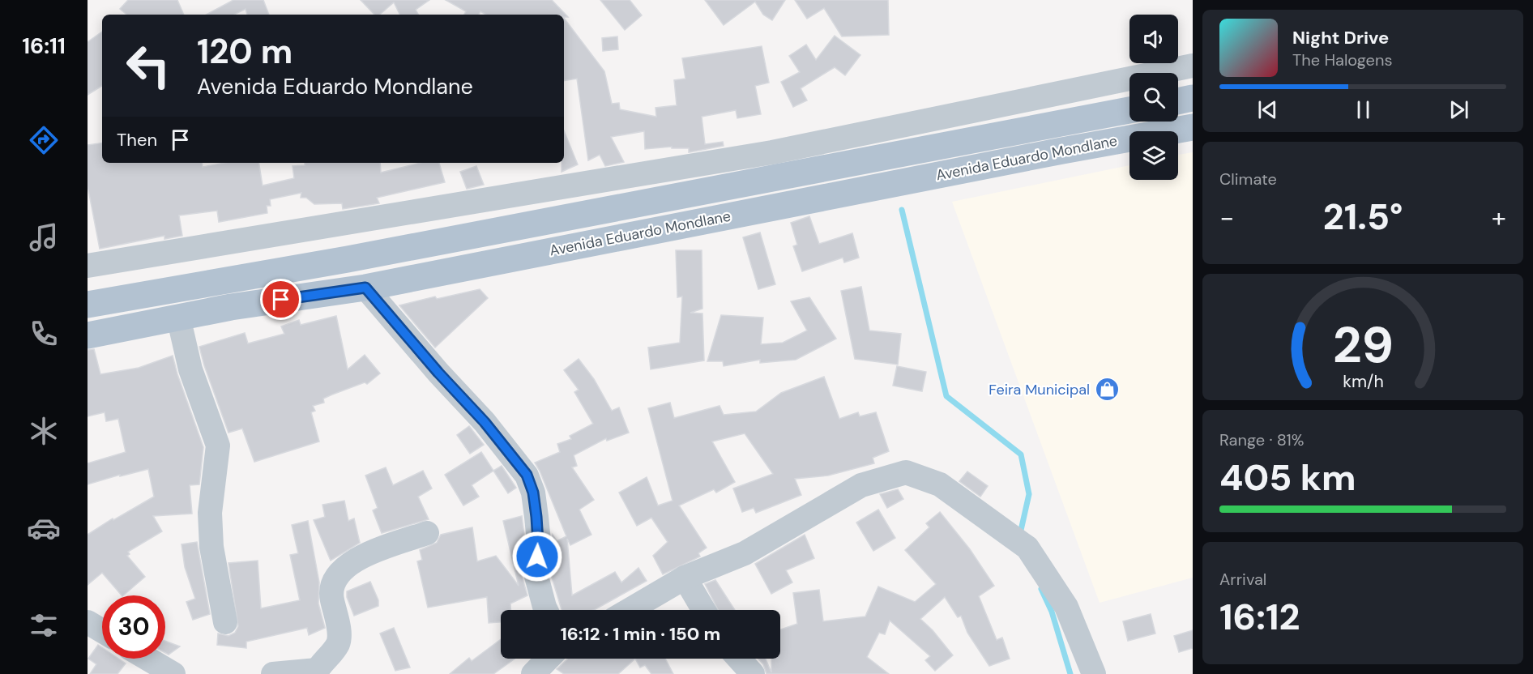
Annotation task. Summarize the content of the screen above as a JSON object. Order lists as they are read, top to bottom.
{
  "streets": {
    "main road": ["Avenida Eduardo Mondlane"]
  },
  "places": {
    "shop": ["Feira Municipal"]
  },
  "page": {
    "tabs": "16:11",
    "turn": ["120 m", "Avenida Eduardo Mondlane"],
    "song": ["Night Drive", "The Halogens"],
    "then": "Then",
    "tile": [
      "Climate",
      ["Range · 81%", "405 km"],
      ["Arrival", "16:12"]
    ],
    "heat": ["−", "21.5°", "+"],
    "limit": "30",
    "trip": "16:12 · 1 min · 150 m",
    "gauge": ["29", "km/h"]
  }
}
